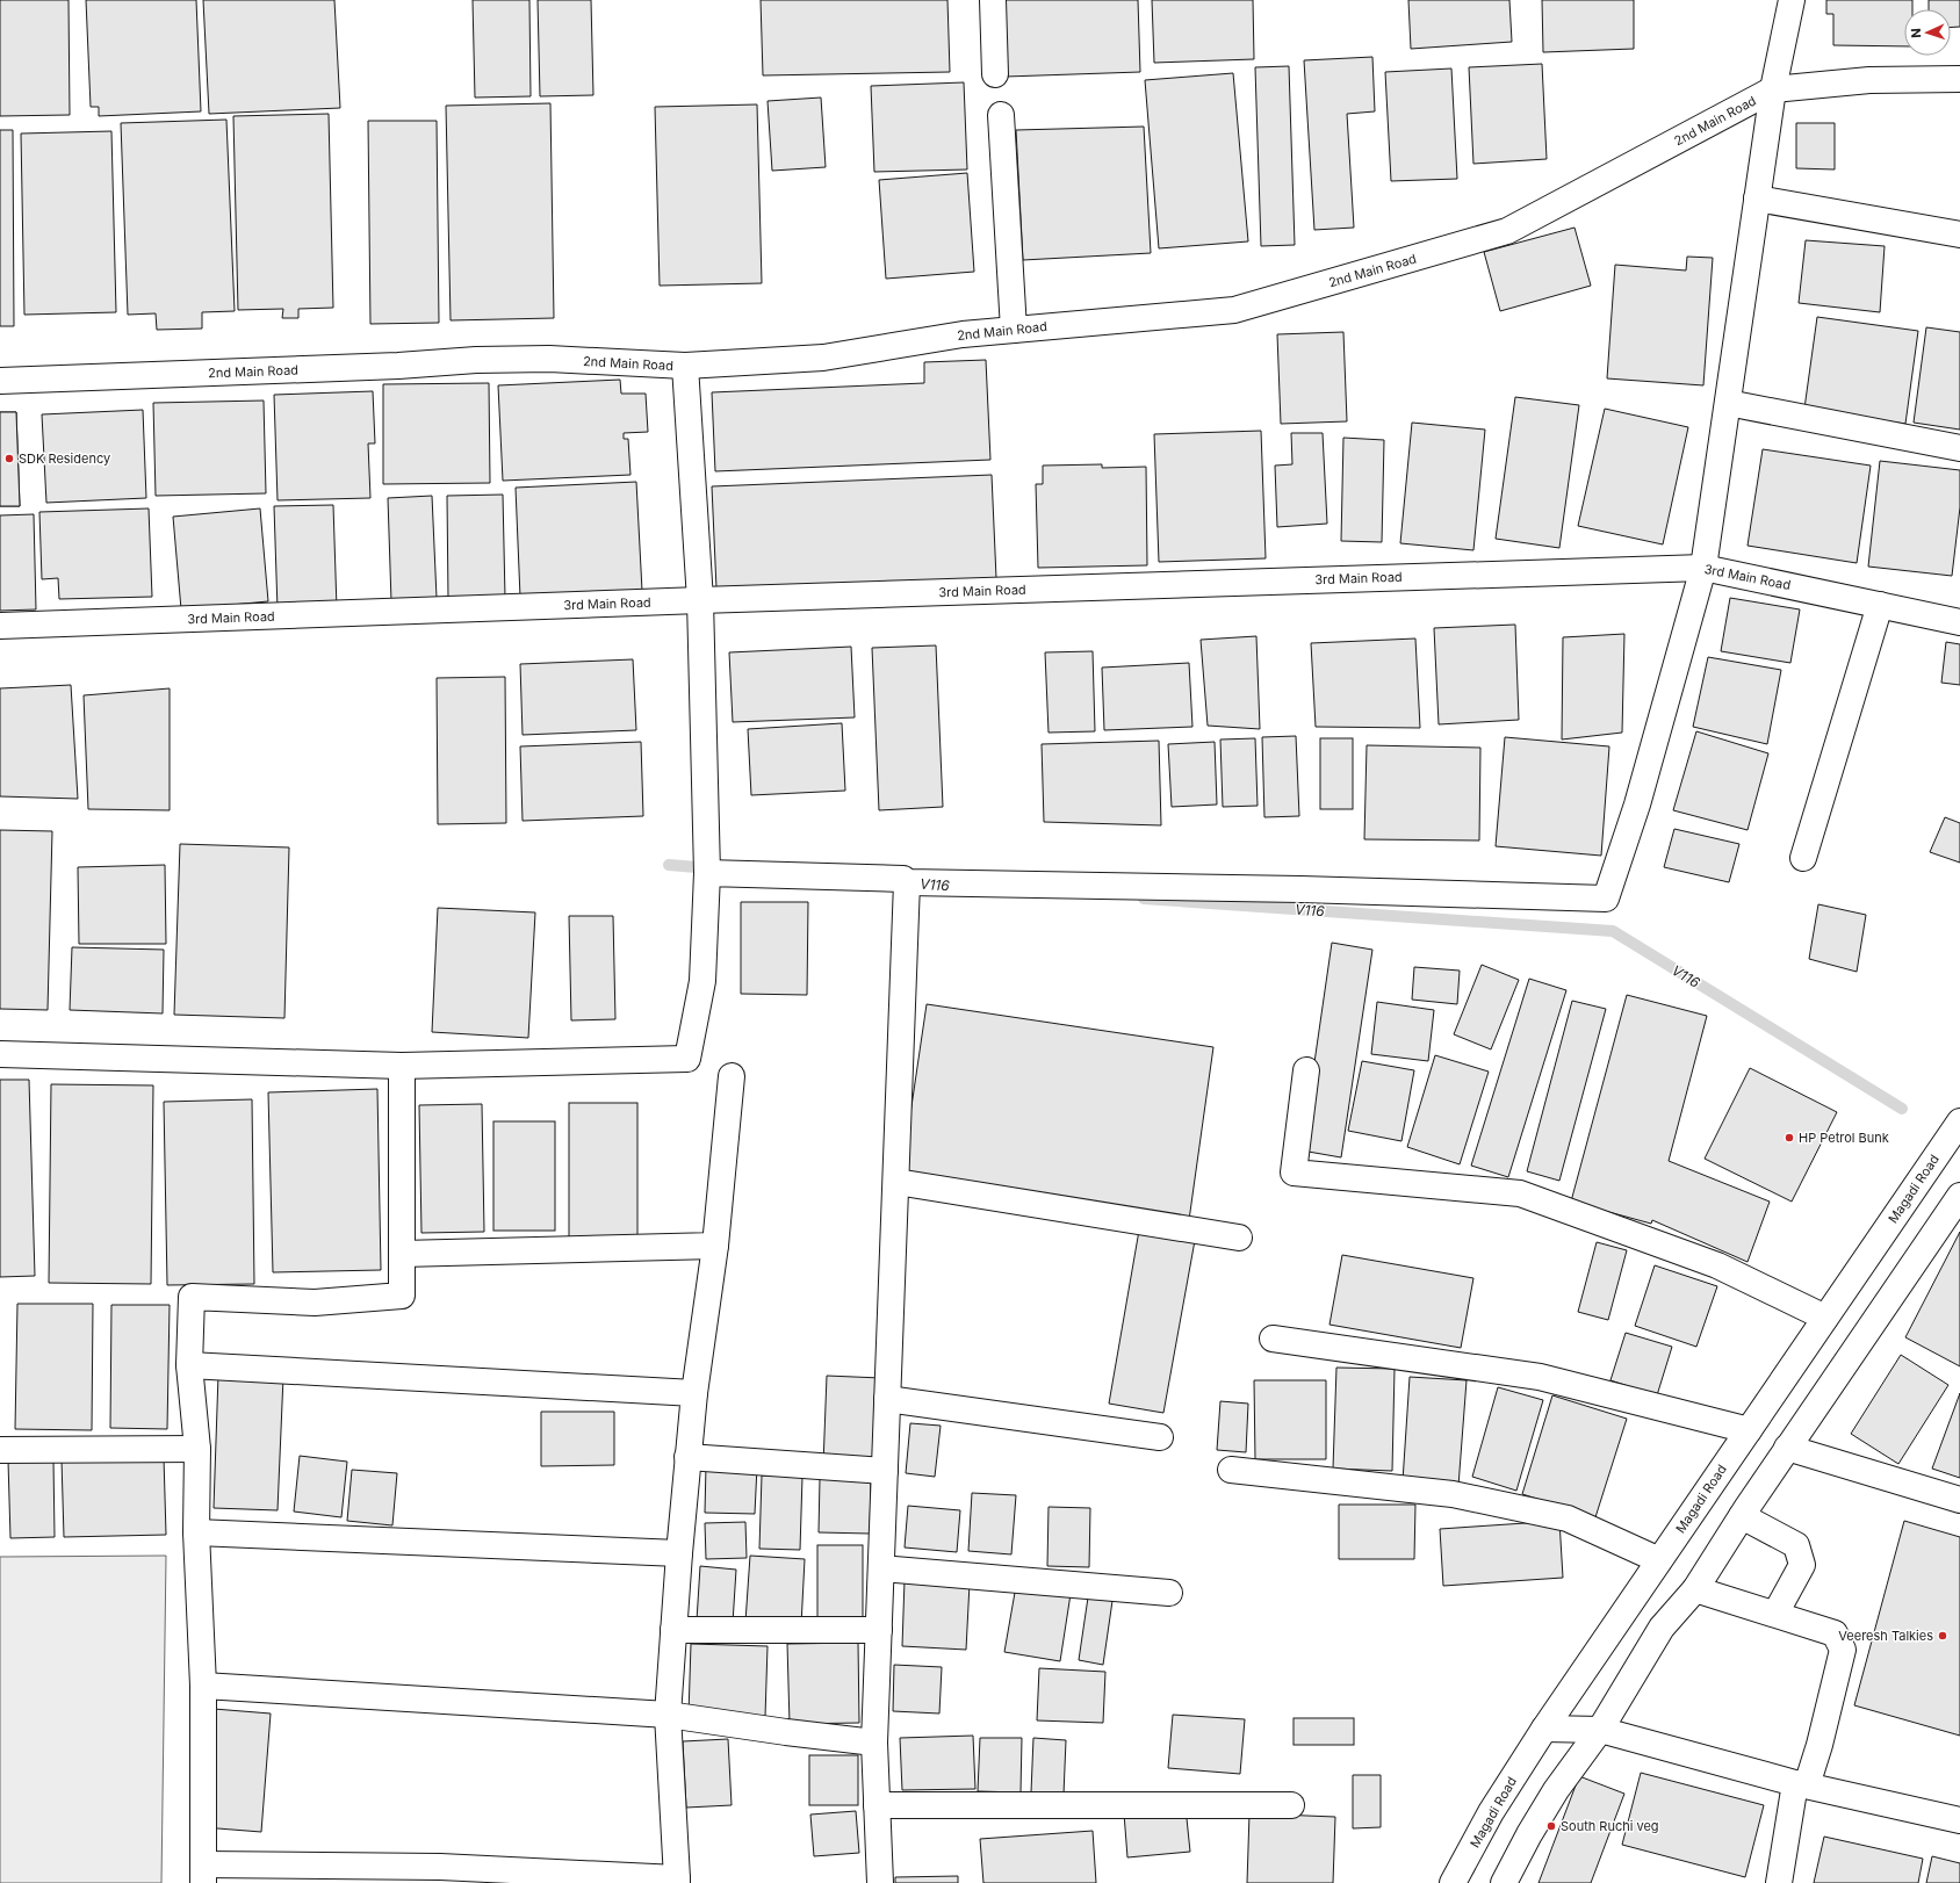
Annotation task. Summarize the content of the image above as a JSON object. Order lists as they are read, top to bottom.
{
  "streets": {
    "street": ["2nd Main Road", "3rd Main Road", "Magadi Road"]
  },
  "water": ["V116"],
  "places": [
    "SDK Residency",
    "HP Petrol Bunk",
    "Veeresh Talkies",
    "South Ruchi veg"
  ],
  "north": "left"
}
